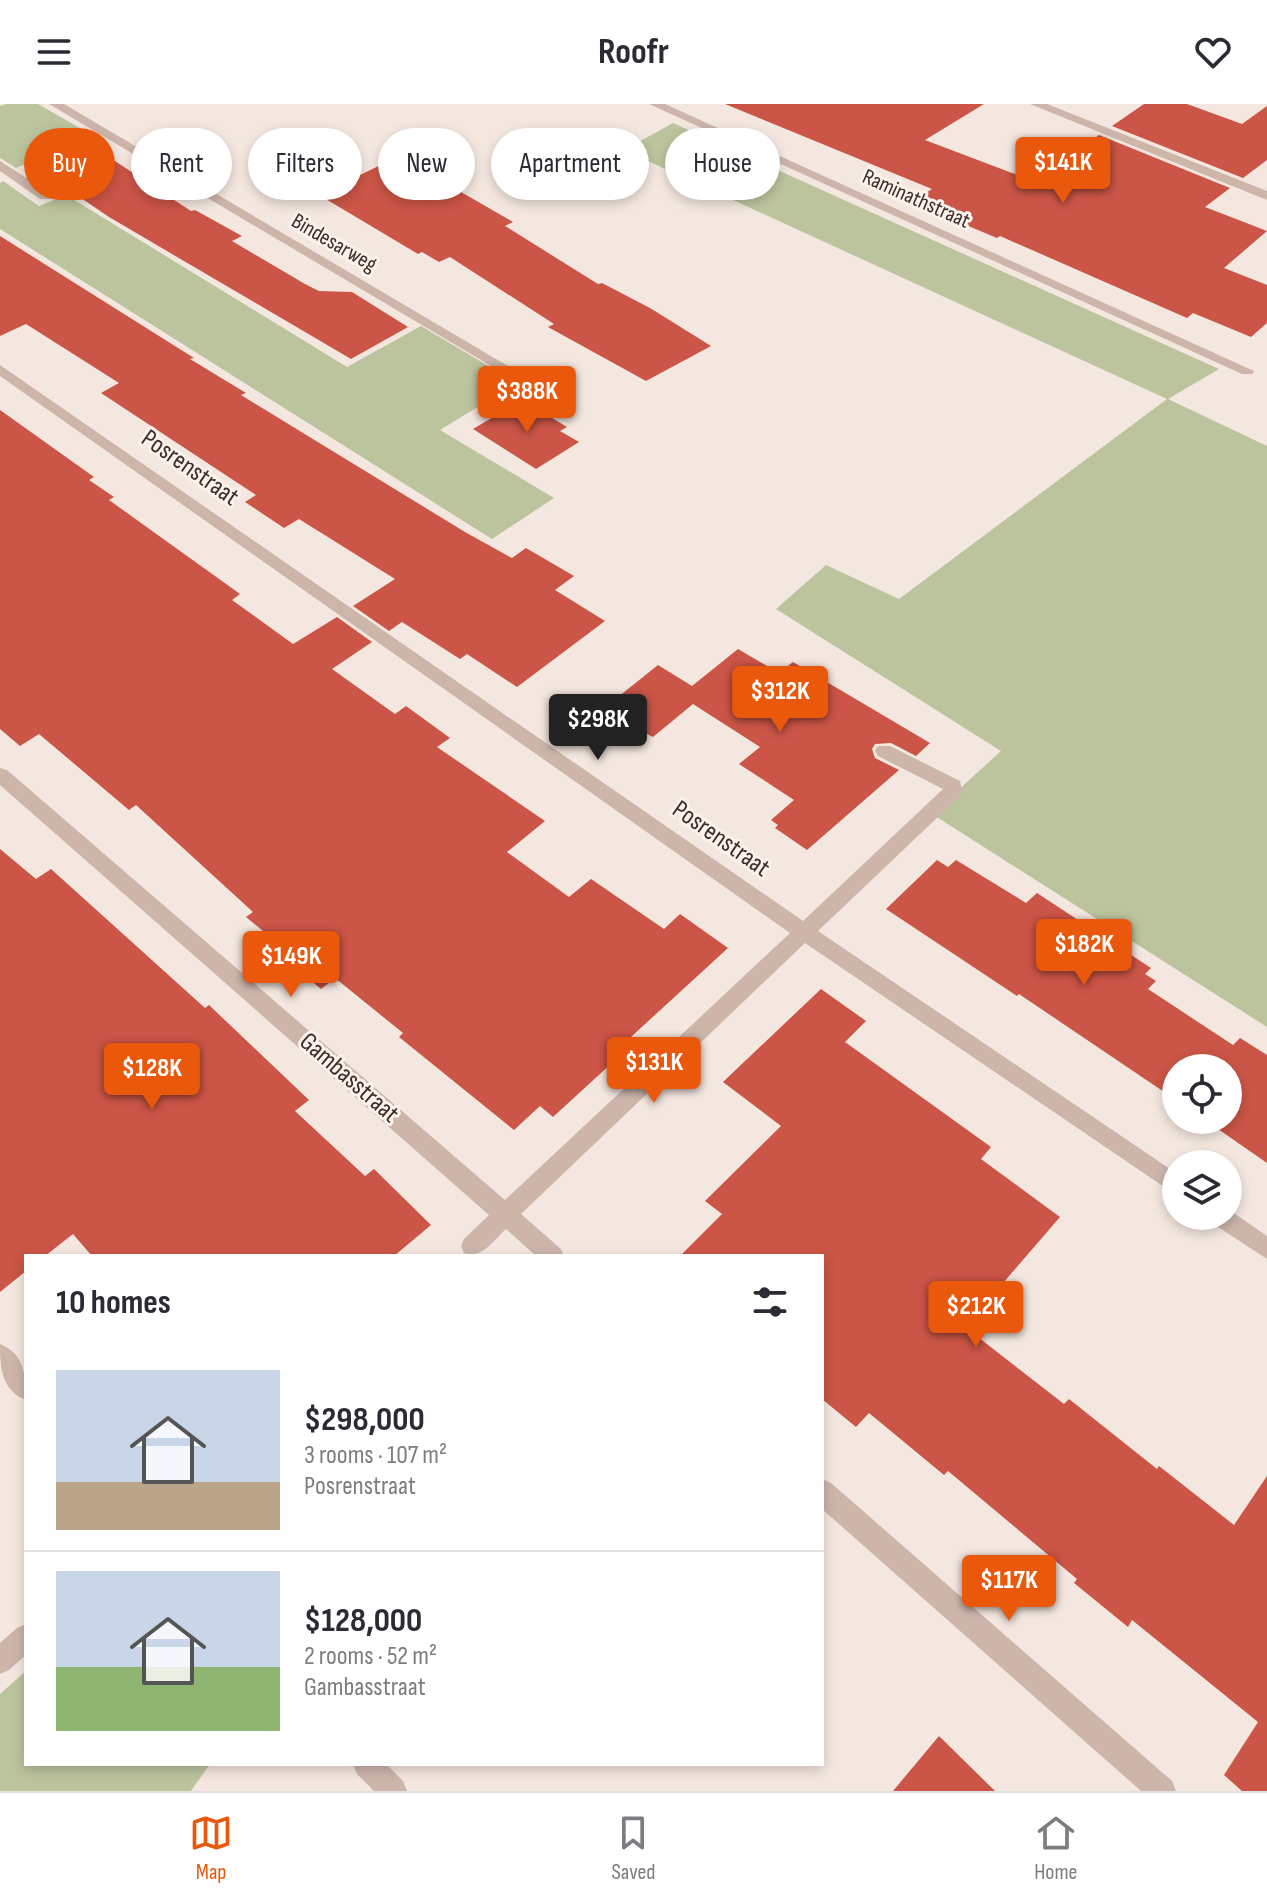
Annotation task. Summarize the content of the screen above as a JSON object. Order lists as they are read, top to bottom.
{
  "streets": {
    "street": [
      "Raminathstraat",
      "Bindesarweg",
      "Posrenstraat",
      "Gambasstraat"
    ]
  },
  "page": {
    "header": "Roofr",
    "chip": [
      "Buy",
      "Rent",
      "Filters",
      "New",
      "Apartment",
      "House"
    ],
    "price": [
      "$141K",
      "$388K",
      "$312K",
      "$298K",
      "$182K",
      "$149K",
      "$131K",
      "$128K",
      "$212K",
      "$117K"
    ],
    "heading": "10 homes",
    "list": [
      {
        "name": "$298,000",
        "note": "3 rooms · 107 m² · Posrenstraat"
      },
      {
        "name": "$128,000",
        "note": "2 rooms · 52 m² · Gambasstraat"
      }
    ],
    "tabs": ["Map", "Saved", "Home"]
  }
}
